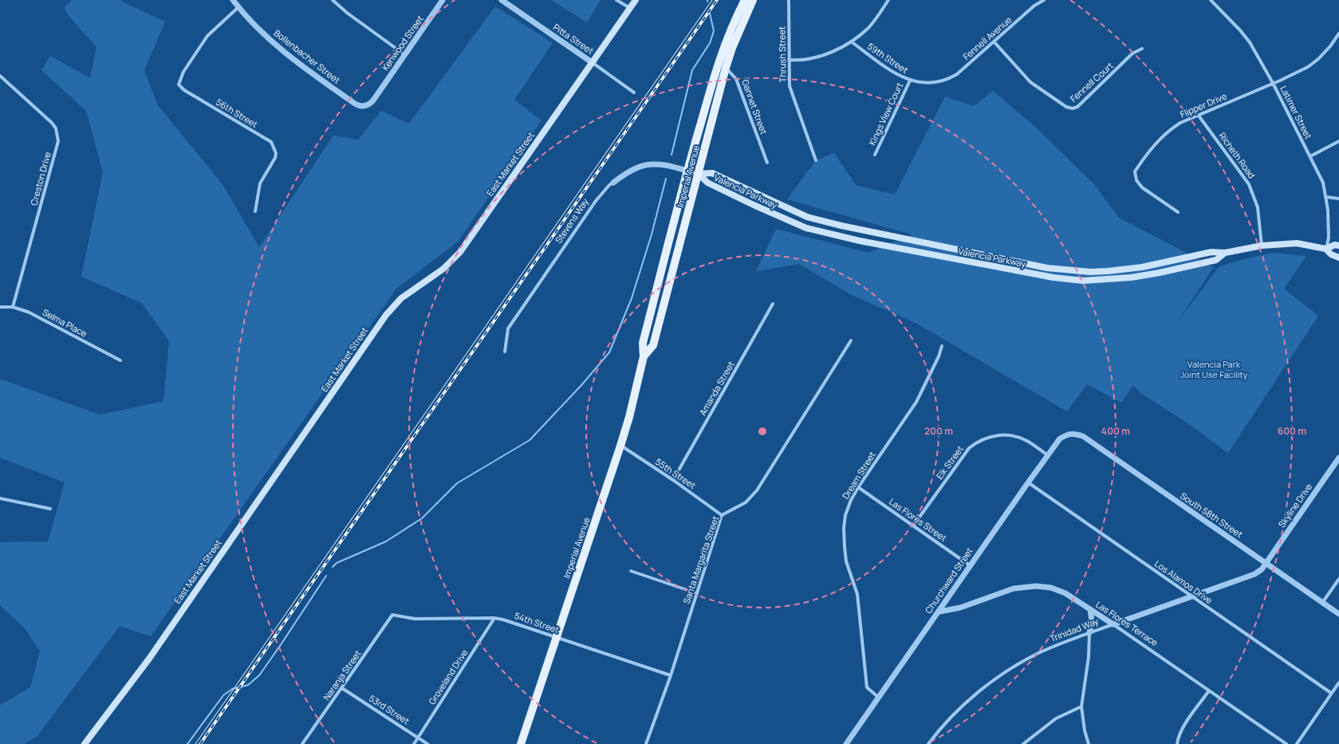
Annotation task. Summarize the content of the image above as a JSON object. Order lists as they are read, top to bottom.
{
  "streets": {
    "main road": [
      "East Market Street",
      "Imperial Avenue",
      "Valencia Parkway",
      "Stevens Way"
    ],
    "street": [
      "Fennell Avenue",
      "Pitta Street",
      "Kenwood Street",
      "Thrush Street",
      "Bollenbacher Street",
      "59th Street",
      "Fennell Court",
      "Flipper Drive",
      "Gannet Street",
      "Latimer Street",
      "56th Street",
      "Kings View Court",
      "Richeth Road",
      "Creston Drive",
      "Selma Place",
      "Amanda Street",
      "Elk Street",
      "55th Street",
      "Dream Street",
      "Skyline Drive",
      "South 58th Street",
      "Las Flores Street",
      "Santa Margarita Street",
      "Churchward Street",
      "Los Alamos Drive",
      "54th Street",
      "Las Flores Terrace",
      "Trinidad Way",
      "Naranja Street",
      "Groveland Drive",
      "53rd Street"
    ]
  },
  "crossings": [
    ["Fennell Avenue", "59th Street"],
    ["Fennell Avenue", "Fennell Court"],
    ["Pitta Street", "East Market Street"],
    ["Kenwood Street", "Bollenbacher Street"],
    ["Bollenbacher Street", "56th Street"],
    ["59th Street", "Kings View Court"],
    ["Flipper Drive", "Latimer Street"],
    ["Flipper Drive", "Richeth Road"],
    ["Gannet Street", "Imperial Avenue"],
    ["Latimer Street", "Valencia Parkway"],
    ["Richeth Road", "Valencia Parkway"],
    ["Imperial Avenue", "Valencia Parkway"],
    ["Imperial Avenue", "Stevens Way"],
    ["Imperial Avenue", "55th Street"],
    ["Imperial Avenue", "54th Street"],
    ["Creston Drive", "Selma Place"],
    ["Valencia Parkway", "Stevens Way"],
    ["Amanda Street", "55th Street"],
    ["Elk Street", "Las Flores Street"],
    ["Elk Street", "Churchward Street"],
    ["55th Street", "Santa Margarita Street"],
    ["Dream Street", "Las Flores Street"],
    ["Dream Street", "Churchward Street"],
    ["Skyline Drive", "South 58th Street"],
    ["Skyline Drive", "Trinidad Way"],
    ["South 58th Street", "Churchward Street"],
    ["South 58th Street", "Trinidad Way"],
    ["Las Flores Street", "Churchward Street"],
    ["Santa Margarita Street", "54th Street"],
    ["Churchward Street", "Los Alamos Drive"],
    ["Churchward Street", "Las Flores Terrace"],
    ["Los Alamos Drive", "Trinidad Way"],
    ["54th Street", "Naranja Street"],
    ["54th Street", "Groveland Drive"],
    ["Las Flores Terrace", "Trinidad Way"],
    ["Naranja Street", "53rd Street"],
    ["Groveland Drive", "53rd Street"]
  ],
  "parks": ["Valencia Park Joint Use Facility"],
  "rings": ["200 m", "400 m", "600 m"]
}
